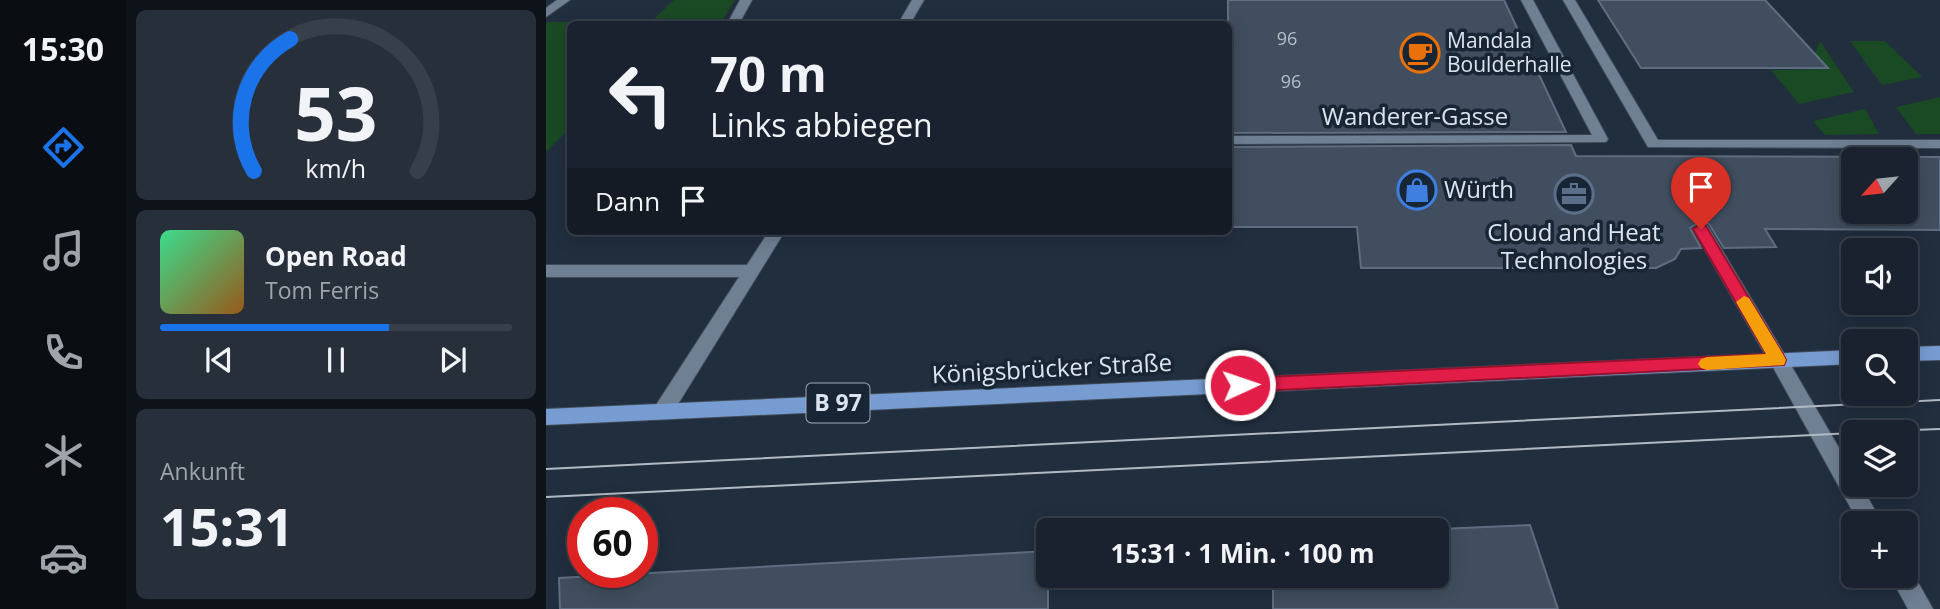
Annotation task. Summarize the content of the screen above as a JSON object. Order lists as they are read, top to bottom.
{
  "streets": {
    "main road": ["Königsbrücker Straße", "B 97"],
    "street": ["Wanderer-Gasse"]
  },
  "places": {
    "cafe": ["Mandala Boulderhalle"],
    "shop": ["Würth"],
    "office": ["Cloud and Heat Technologies"]
  },
  "house_numbers": ["96", "96"],
  "north": "bottom left",
  "page": {
    "tabs": "15:30",
    "turn": ["70 m", "Links abbiegen"],
    "map_buttons": "+",
    "then": "Dann",
    "song": ["Open Road", "Tom Ferris"],
    "tile": ["Ankunft", "15:31"],
    "limit": "60",
    "trip": "15:31 · 1 Min. · 100 m",
    "gauge": ["53", "km/h"]
  }
}
